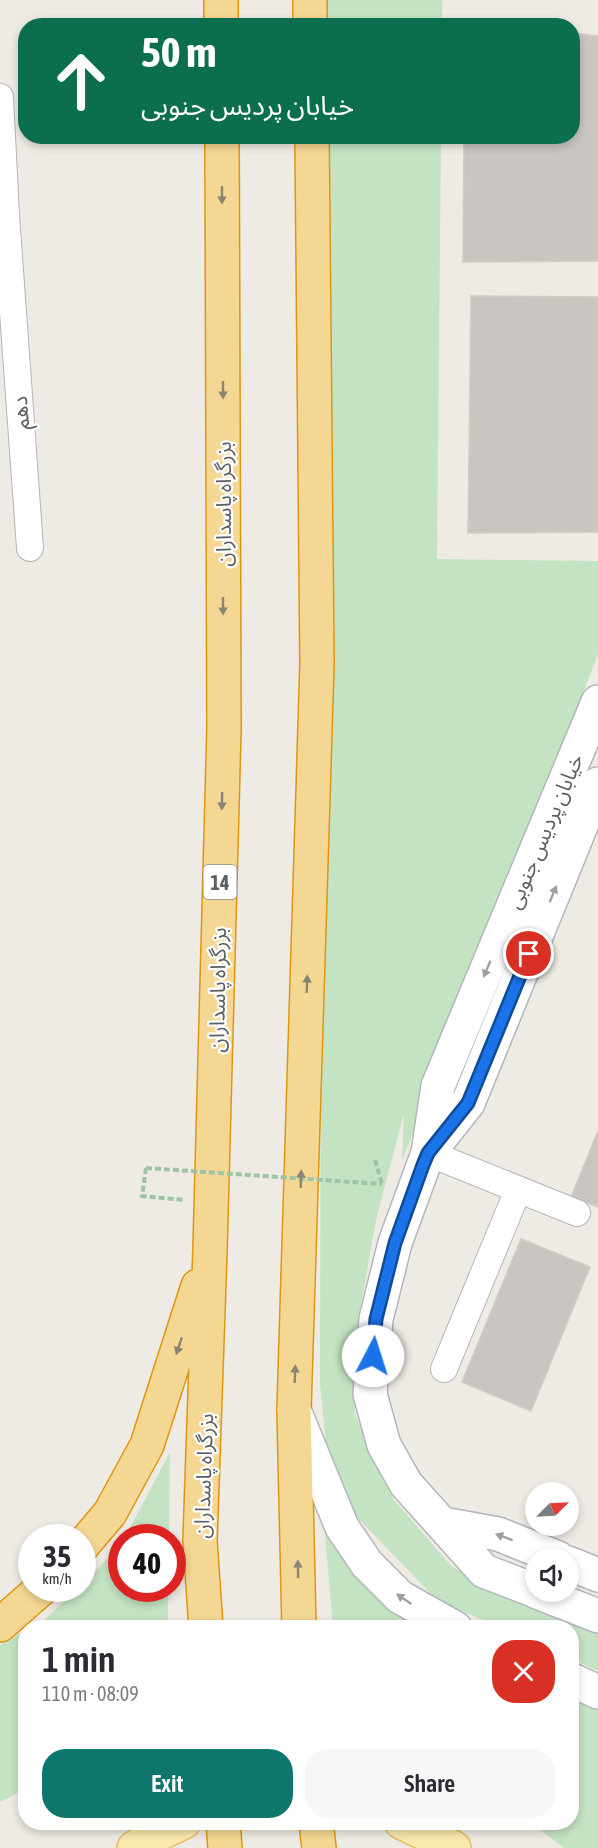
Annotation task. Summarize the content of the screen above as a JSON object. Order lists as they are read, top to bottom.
{
  "streets": {
    "highway": ["بزرگراه پاسداران", "14"],
    "street": ["دهم", "خیابان پردیس جنوبی"]
  },
  "north": "top right",
  "page": {
    "turn": ["50 m", "خیابان پردیس جنوبی"],
    "speed": "35 km/h",
    "limit": "40",
    "heading": ["1 min", "110 m · 08:09"],
    "buttons": ["Exit", "Share"]
  }
}
